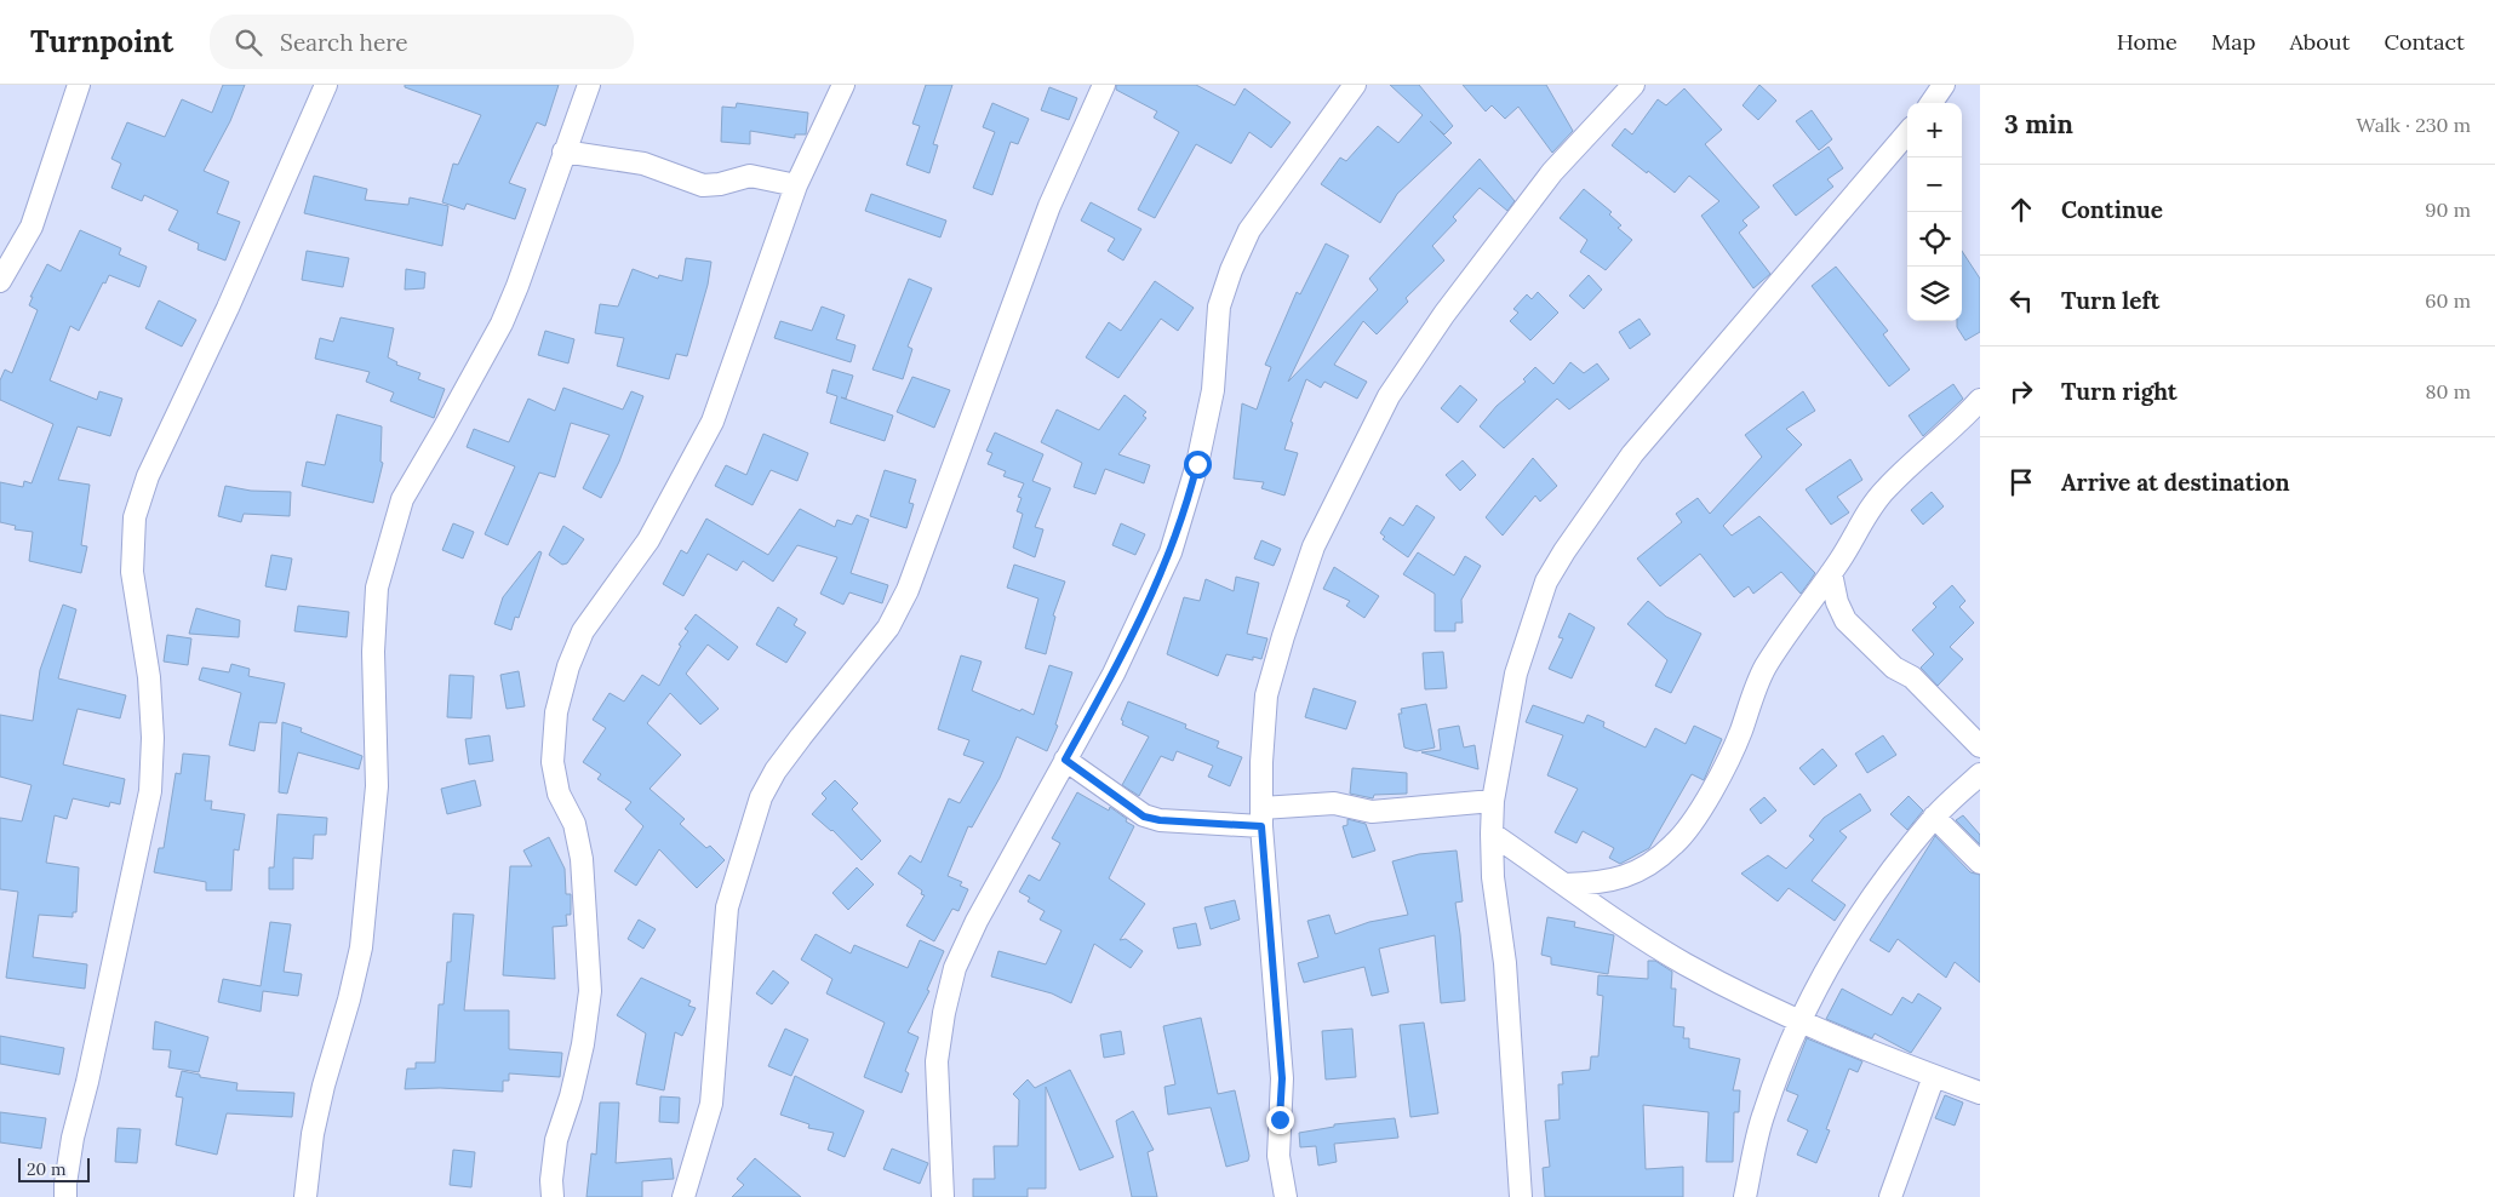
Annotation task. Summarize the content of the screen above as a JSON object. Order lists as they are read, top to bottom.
{
  "scale_bar": "20 m",
  "page": {
    "header": "Turnpoint",
    "search": "Search here",
    "nav": [
      "Home",
      "Map",
      "About",
      "Contact"
    ],
    "heading": ["3 min", "Walk · 230 m"],
    "map_buttons": ["+", "−"],
    "list": [
      ["Continue", "90 m"],
      ["Turn left", "60 m"],
      ["Turn right", "80 m"],
      "Arrive at destination"
    ],
    "scale": "20 m"
  }
}
